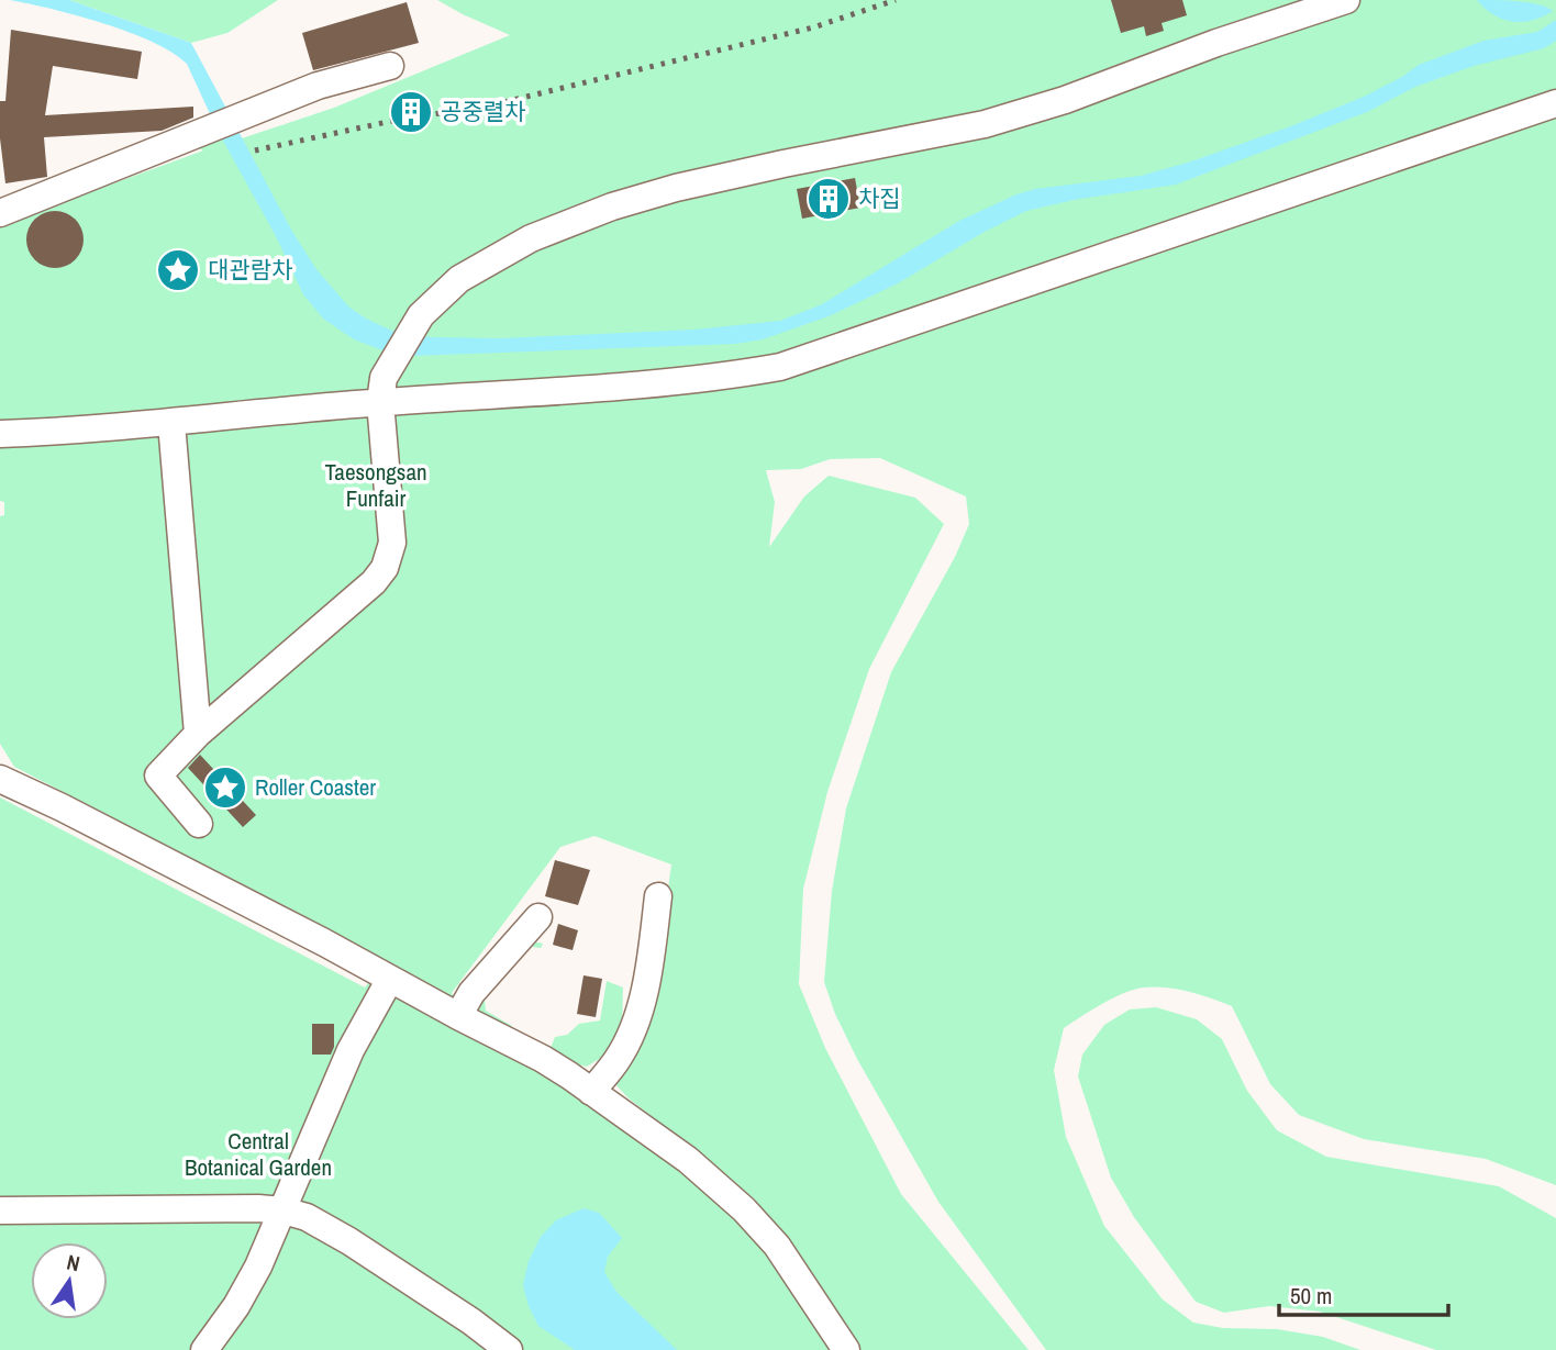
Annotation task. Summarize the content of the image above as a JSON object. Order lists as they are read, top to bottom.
{
  "parks": ["Taesongsan Funfair", "Central Botanical Garden"],
  "places": {
    "building": ["공중렬차", "차집"],
    "place": ["대관람차", "Roller Coaster"]
  },
  "scale_bar": "50 m",
  "north": "top"
}
